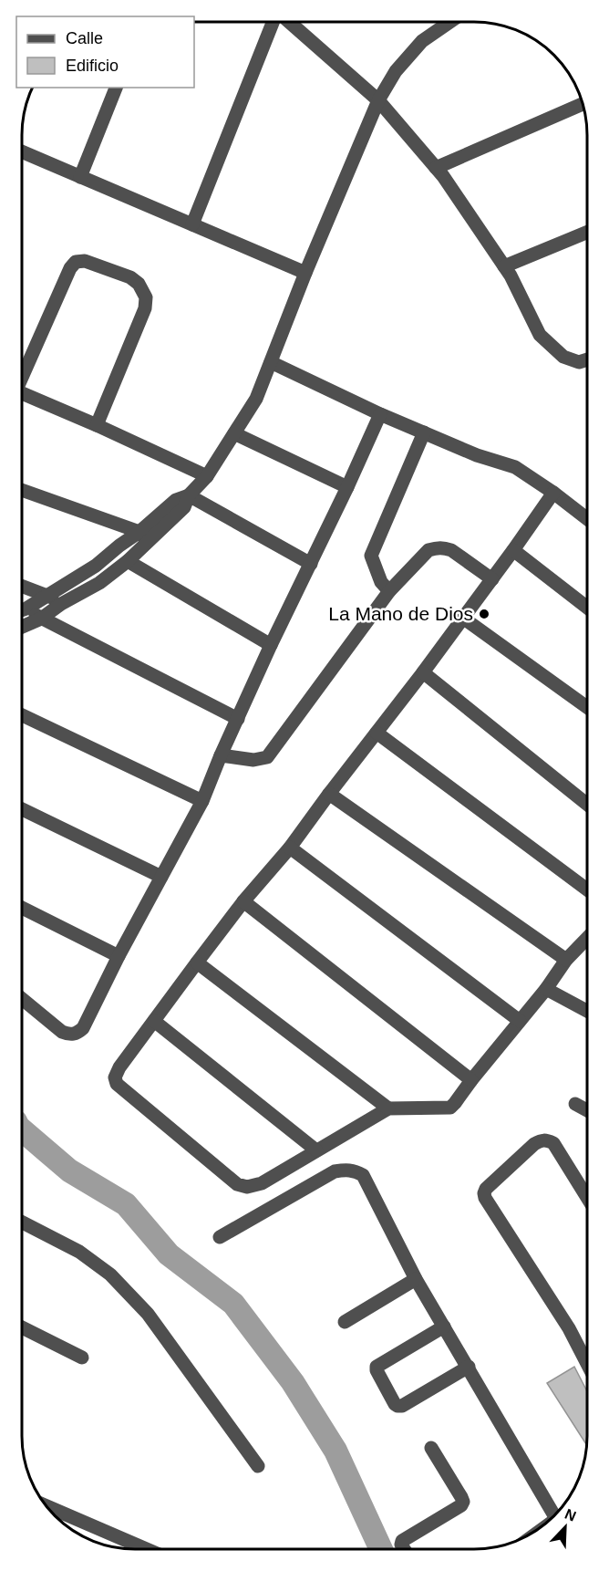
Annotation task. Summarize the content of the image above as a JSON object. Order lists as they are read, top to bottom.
{
  "places": ["La Mano de Dios"],
  "legend": ["Calle", "Edificio"],
  "north": "top right"
}
